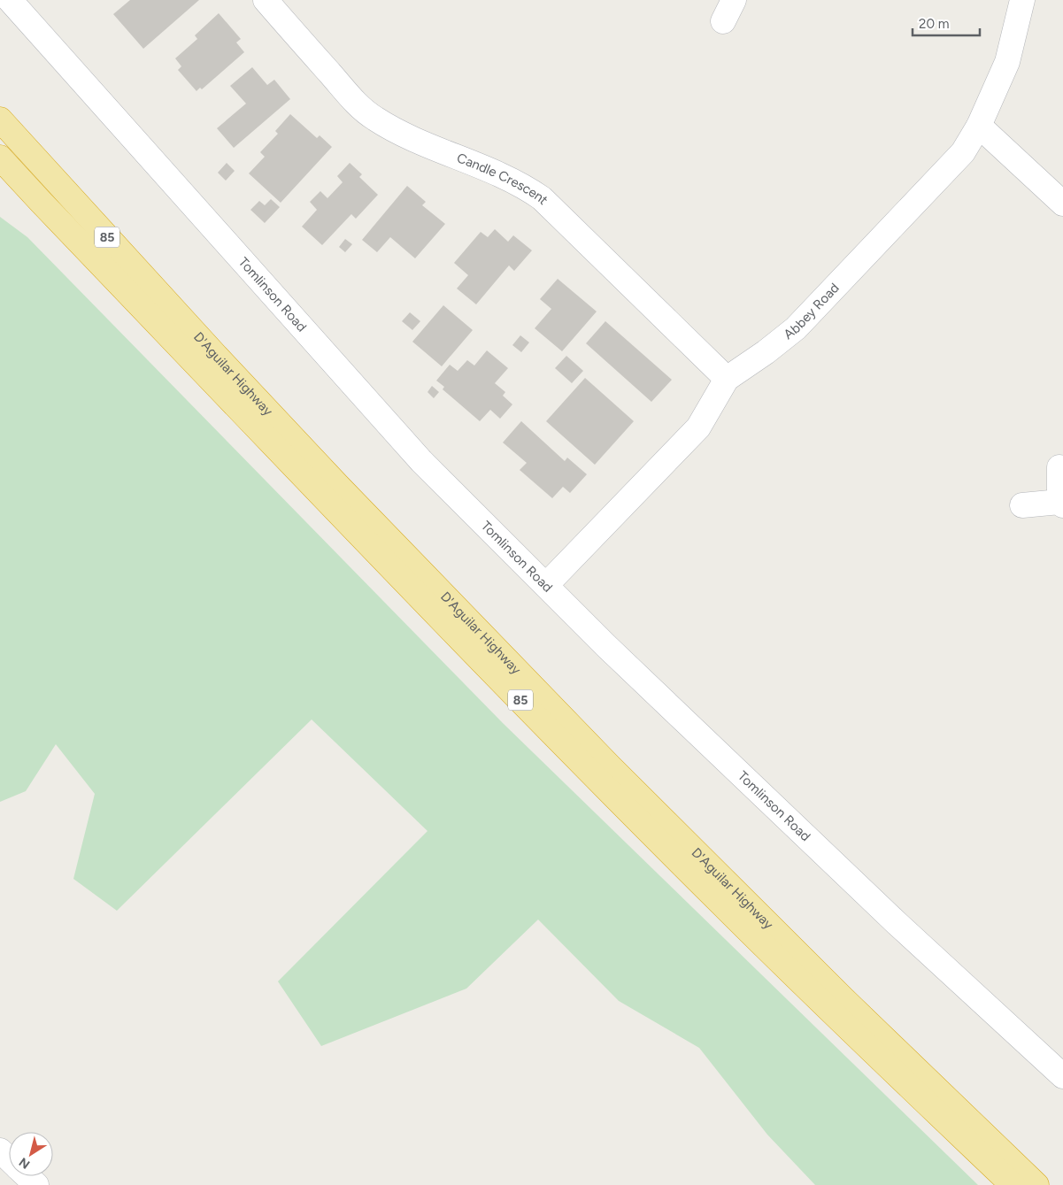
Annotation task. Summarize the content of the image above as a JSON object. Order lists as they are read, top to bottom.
{
  "streets": {
    "highway": ["85", "D'Aguilar Highway"],
    "street": ["Candle Crescent", "Tomlinson Road", "Abbey Road"]
  },
  "crossings": [
    ["Candle Crescent", "Abbey Road"],
    ["Tomlinson Road", "Abbey Road"]
  ],
  "scale_bar": "20 m",
  "north": "bottom left"
}
